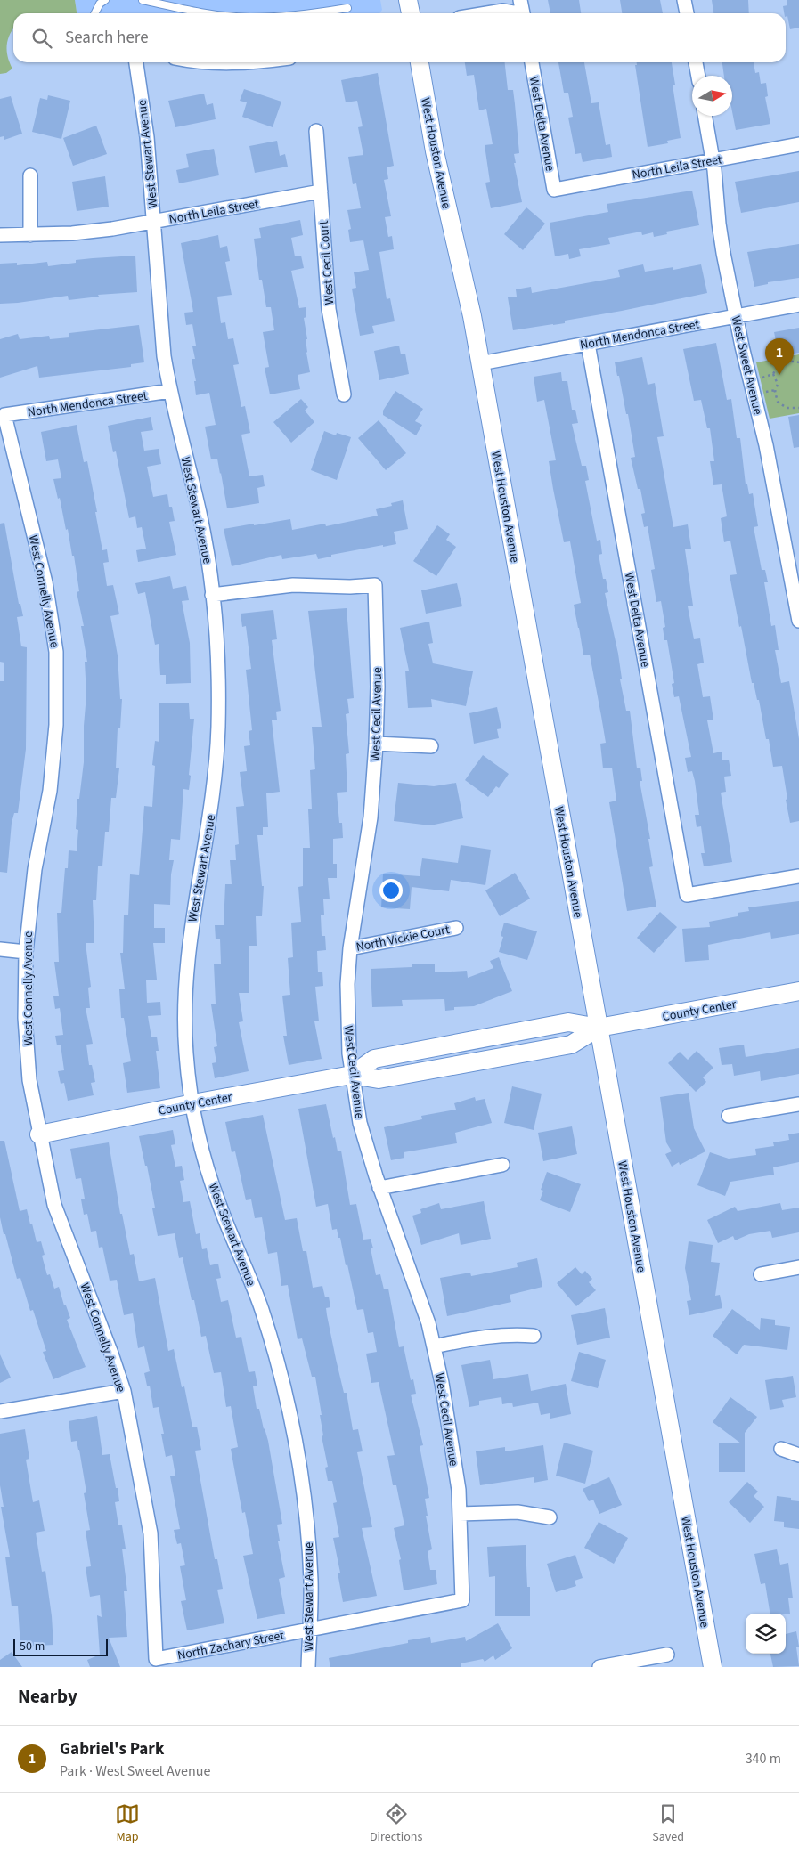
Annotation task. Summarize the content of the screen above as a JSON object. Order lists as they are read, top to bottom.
{
  "streets": {
    "main road": ["West Houston Avenue", "County Center"],
    "street": [
      "West Delta Avenue",
      "West Stewart Avenue",
      "North Leila Street",
      "West Cecil Court",
      "North Mendonca Street",
      "West Sweet Avenue",
      "West Connelly Avenue",
      "West Cecil Avenue",
      "North Vickie Court",
      "North Zachary Street"
    ]
  },
  "crossings": [
    ["West Delta Avenue", "North Leila Street"],
    ["West Delta Avenue", "North Mendonca Street"],
    ["West Houston Avenue", "North Mendonca Street"],
    ["West Houston Avenue", "County Center"],
    ["West Stewart Avenue", "North Leila Street"],
    ["West Stewart Avenue", "North Mendonca Street"],
    ["West Stewart Avenue", "West Cecil Avenue"],
    ["West Stewart Avenue", "County Center"],
    ["West Stewart Avenue", "North Zachary Street"],
    ["North Leila Street", "West Cecil Court"],
    ["North Leila Street", "West Sweet Avenue"],
    ["North Mendonca Street", "West Sweet Avenue"],
    ["North Mendonca Street", "West Connelly Avenue"],
    ["West Connelly Avenue", "County Center"],
    ["West Connelly Avenue", "North Zachary Street"],
    ["West Cecil Avenue", "North Vickie Court"],
    ["West Cecil Avenue", "County Center"],
    ["West Cecil Avenue", "North Zachary Street"]
  ],
  "scale_bar": "50 m",
  "north": "right",
  "page": {
    "search": "Search here",
    "pins": "1",
    "scale": "50 m",
    "heading": "Nearby",
    "list": [
      {
        "mark": "1",
        "name": "Gabriel's Park",
        "note": "Park · West Sweet Avenue",
        "value": "340 m"
      }
    ],
    "nav": ["Map", "Directions", "Saved"]
  }
}
